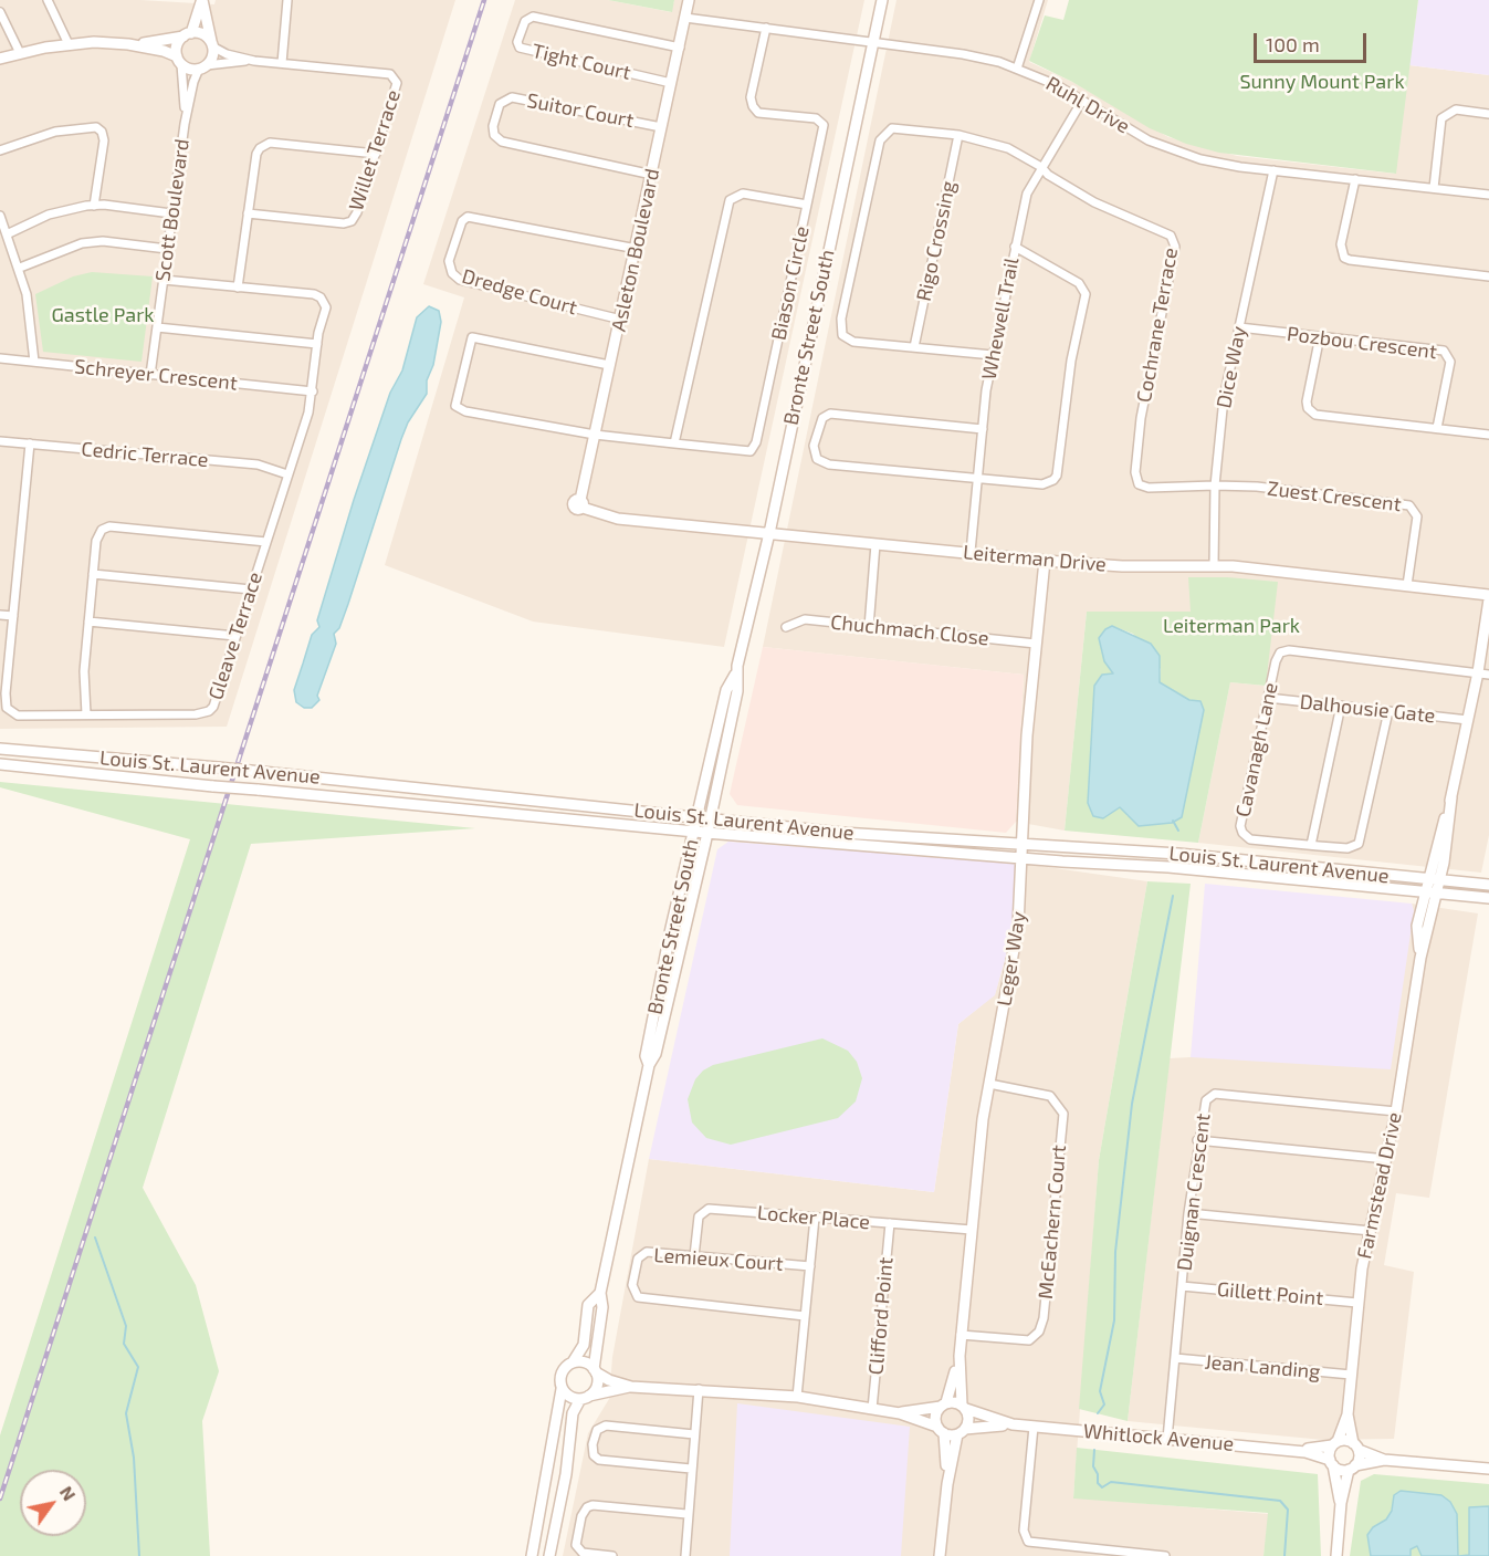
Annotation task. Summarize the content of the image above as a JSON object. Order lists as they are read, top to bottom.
{
  "streets": {
    "main road": [
      "Asleton Boulevard",
      "Bronte Street South",
      "Leiterman Drive",
      "Louis St. Laurent Avenue",
      "Leger Way",
      "Farmstead Drive",
      "Whitlock Avenue"
    ],
    "street": [
      "Tight Court",
      "Ruhl Drive",
      "Suitor Court",
      "Willet Terrace",
      "Scott Boulevard",
      "Rigo Crossing",
      "Biason Circle",
      "Dredge Court",
      "Whewell Trail",
      "Cochrane Terrace",
      "Pozbou Crescent",
      "Dice Way",
      "Schreyer Crescent",
      "Cedric Terrace",
      "Zuest Crescent",
      "Chuchmach Close",
      "Gleave Terrace",
      "Dalhousie Gate",
      "Cavanagh Lane",
      "Duignan Crescent",
      "Locker Place",
      "McEachern Court",
      "Lemieux Court",
      "Gillett Point",
      "Clifford Point",
      "Jean Landing"
    ]
  },
  "crossings": [
    ["Tight Court", "Asleton Boulevard"],
    ["Ruhl Drive", "Asleton Boulevard"],
    ["Ruhl Drive", "Whewell Trail"],
    ["Ruhl Drive", "Bronte Street South"],
    ["Ruhl Drive", "Dice Way"],
    ["Suitor Court", "Asleton Boulevard"],
    ["Willet Terrace", "Scott Boulevard"],
    ["Scott Boulevard", "Schreyer Crescent"],
    ["Scott Boulevard", "Gleave Terrace"],
    ["Asleton Boulevard", "Biason Circle"],
    ["Asleton Boulevard", "Dredge Court"],
    ["Asleton Boulevard", "Leiterman Drive"],
    ["Whewell Trail", "Cochrane Terrace"],
    ["Whewell Trail", "Leiterman Drive"],
    ["Cochrane Terrace", "Dice Way"],
    ["Cochrane Terrace", "Zuest Crescent"],
    ["Bronte Street South", "Leiterman Drive"],
    ["Bronte Street South", "Louis St. Laurent Avenue"],
    ["Pozbou Crescent", "Dice Way"],
    ["Dice Way", "Zuest Crescent"],
    ["Dice Way", "Leiterman Drive"],
    ["Schreyer Crescent", "Gleave Terrace"],
    ["Cedric Terrace", "Gleave Terrace"],
    ["Zuest Crescent", "Leiterman Drive"],
    ["Leiterman Drive", "Leger Way"],
    ["Leiterman Drive", "Farmstead Drive"],
    ["Chuchmach Close", "Leger Way"],
    ["Dalhousie Gate", "Cavanagh Lane"],
    ["Dalhousie Gate", "Farmstead Drive"],
    ["Cavanagh Lane", "Farmstead Drive"],
    ["Louis St. Laurent Avenue", "Leger Way"],
    ["Louis St. Laurent Avenue", "Farmstead Drive"],
    ["Leger Way", "Locker Place"],
    ["Leger Way", "McEachern Court"],
    ["Leger Way", "Whitlock Avenue"],
    ["Farmstead Drive", "Duignan Crescent"],
    ["Farmstead Drive", "Gillett Point"],
    ["Farmstead Drive", "Jean Landing"],
    ["Farmstead Drive", "Whitlock Avenue"],
    ["Duignan Crescent", "Gillett Point"],
    ["Duignan Crescent", "Jean Landing"],
    ["Duignan Crescent", "Whitlock Avenue"],
    ["Locker Place", "Lemieux Court"],
    ["Locker Place", "Clifford Point"]
  ],
  "parks": ["Sunny Mount Park", "Gastle Park", "Leiterman Park"],
  "scale_bar": "100 m",
  "north": "top right"
}
